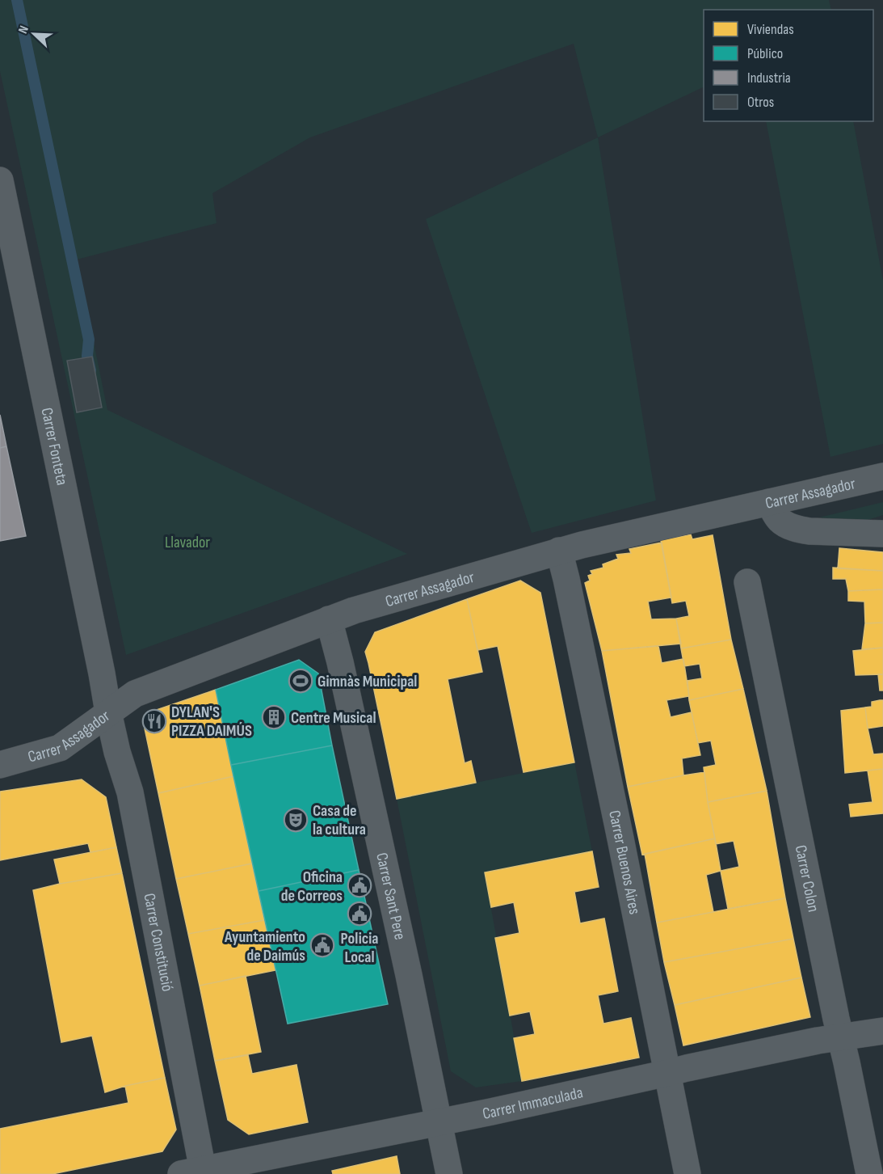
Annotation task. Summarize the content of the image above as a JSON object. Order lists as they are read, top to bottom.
{
  "streets": {
    "street": [
      "Carrer Fonteta",
      "Carrer Assagador",
      "Carrer Buenos Aires",
      "Carrer Colon",
      "Carrer Sant Pere",
      "Carrer Constitució",
      "Carrer Immaculada"
    ]
  },
  "crossings": [
    ["Carrer Fonteta", "Carrer Assagador"],
    ["Carrer Fonteta", "Carrer Constitució"],
    ["Carrer Assagador", "Carrer Buenos Aires"],
    ["Carrer Assagador", "Carrer Sant Pere"],
    ["Carrer Assagador", "Carrer Constitució"],
    ["Carrer Buenos Aires", "Carrer Immaculada"],
    ["Carrer Colon", "Carrer Immaculada"],
    ["Carrer Sant Pere", "Carrer Immaculada"],
    ["Carrer Constitució", "Carrer Immaculada"]
  ],
  "parks": ["Llavador"],
  "places": {
    "sports": ["Gimnàs Municipal"],
    "building": ["Centre Musical"],
    "restaurant": ["DYLAN'S PIZZA DAIMÚS"],
    "theatre": ["Casa de la cultura"],
    "public building": ["Oficina de Correos", "Policia Local", "Ayuntamiento de Daimús"]
  },
  "legend": [
    "Viviendas",
    "Público",
    "Industria",
    "Otros"
  ],
  "north": "top left"
}
